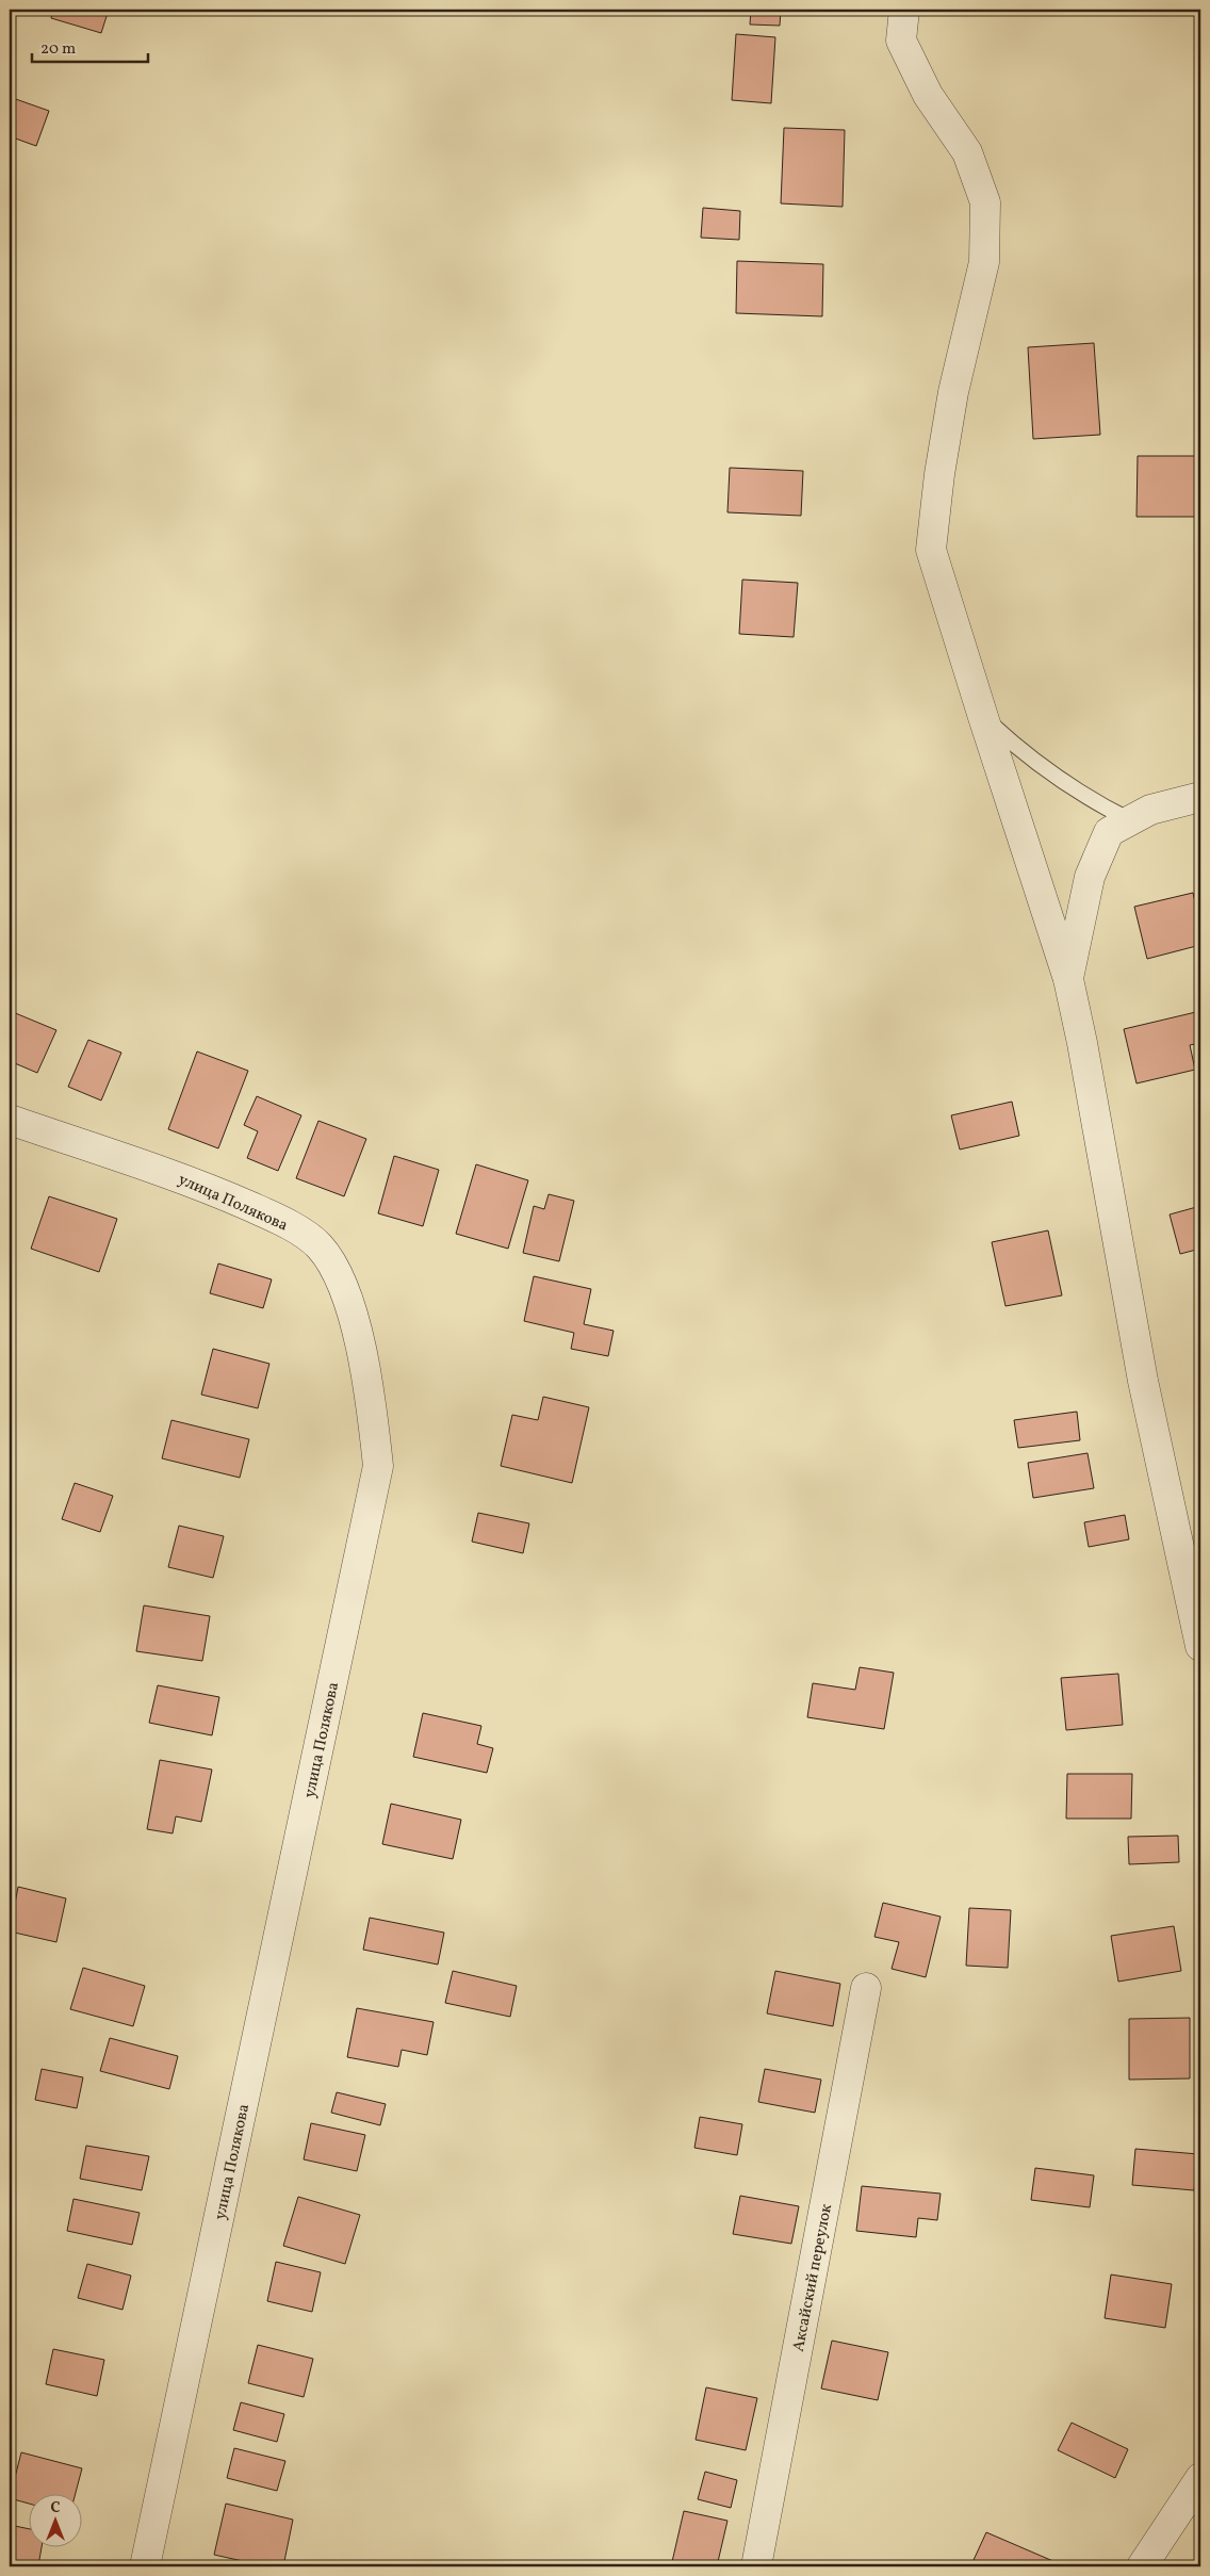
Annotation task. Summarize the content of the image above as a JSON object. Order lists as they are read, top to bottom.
{
  "streets": {
    "street": ["улица Полякова", "Аксайский переулок"]
  },
  "scale_bar": "20 m",
  "north": "top"
}
